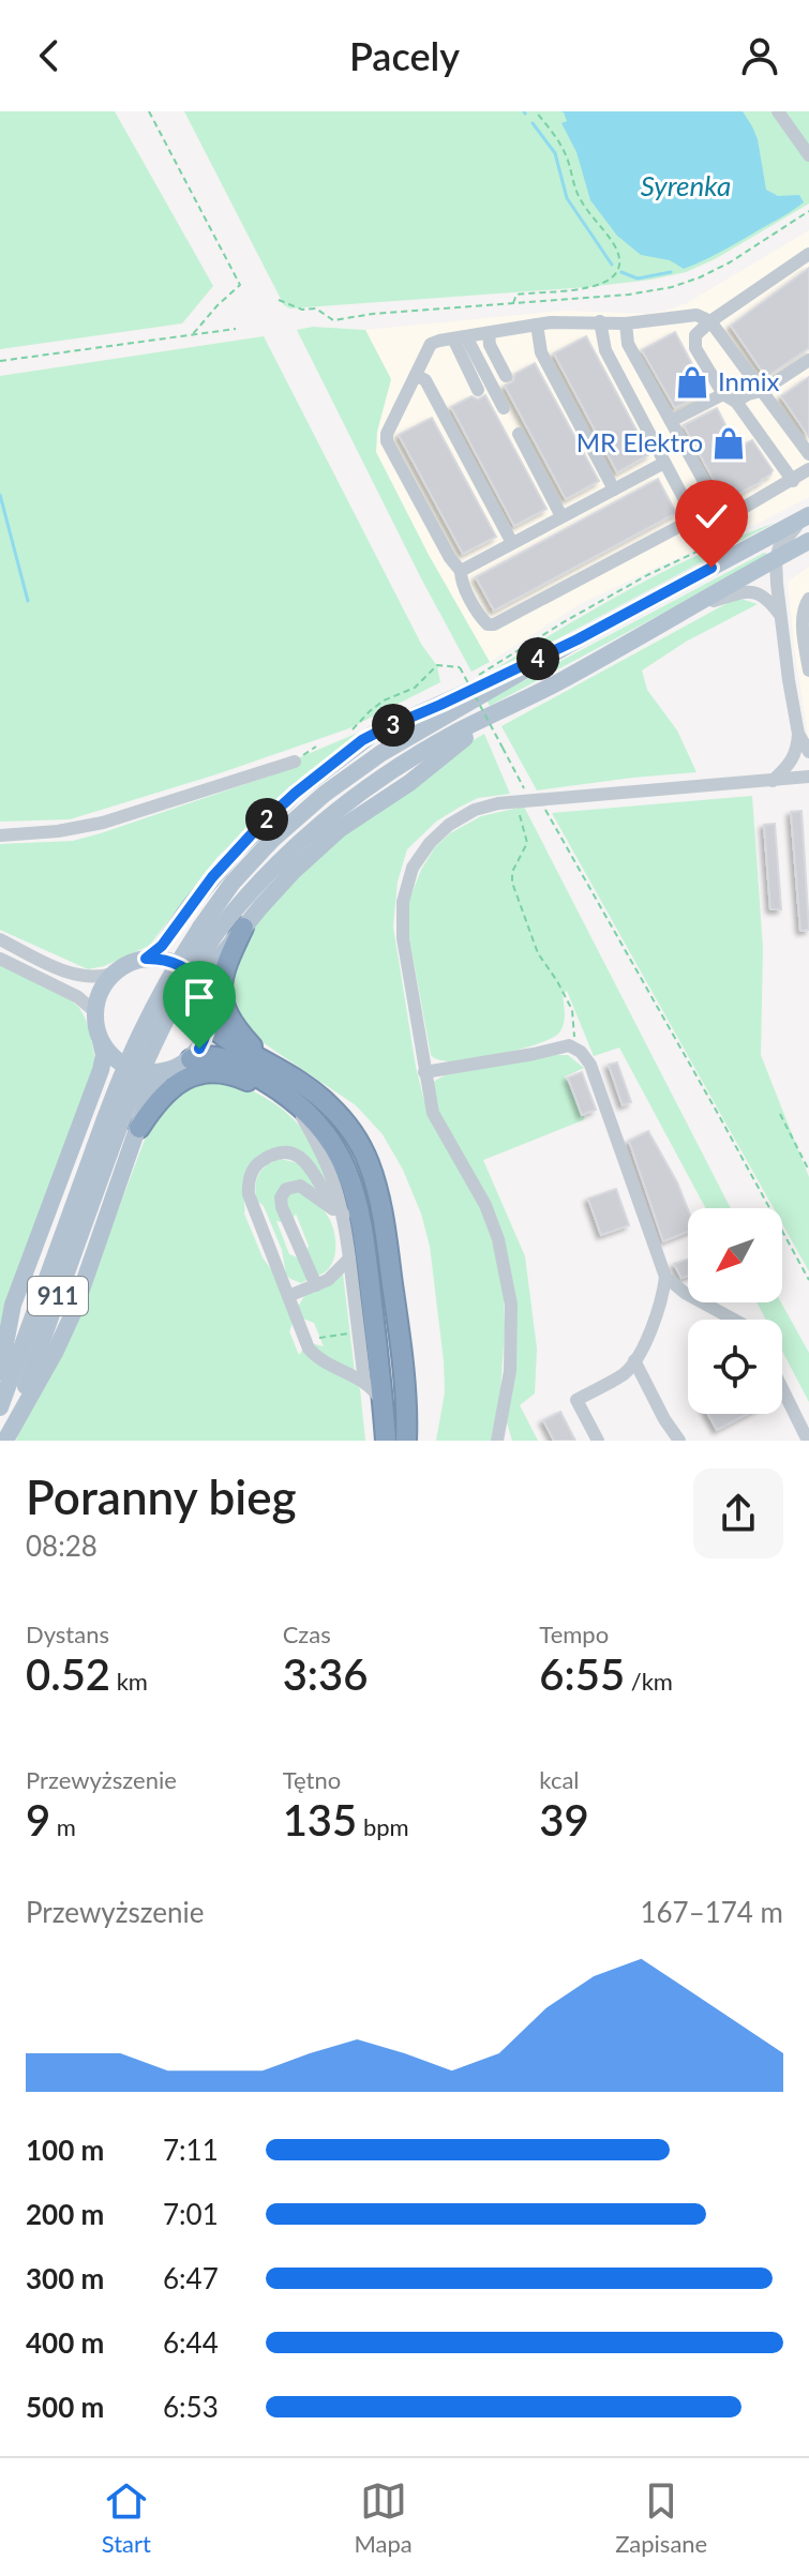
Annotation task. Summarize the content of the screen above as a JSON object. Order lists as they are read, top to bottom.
{
  "streets": {
    "main road": ["911"]
  },
  "water": ["Syrenka"],
  "places": {
    "shop": ["Inmix", "MR Elektro"]
  },
  "north": "bottom left",
  "page": {
    "header": "Pacely",
    "pins": ["4", "3", "2"],
    "heading": ["Poranny bieg", "08:28"],
    "stats": [
      ["Dystans", "0.52 km"],
      ["Czas", "3:36"],
      ["Tempo", "6:55 /km"],
      ["Przewyższenie", "9 m"],
      ["Tętno", "135 bpm"],
      ["kcal", "39"]
    ],
    "chart": ["Przewyższenie", "167–174 m"],
    "list": [
      {
        "name": "100 m",
        "note": "7:11"
      },
      {
        "name": "200 m",
        "note": "7:01"
      },
      {
        "name": "300 m",
        "note": "6:47"
      },
      {
        "name": "400 m",
        "note": "6:44"
      },
      {
        "name": "500 m",
        "note": "6:53"
      }
    ],
    "tabs": ["Start", "Mapa", "Zapisane"]
  }
}
